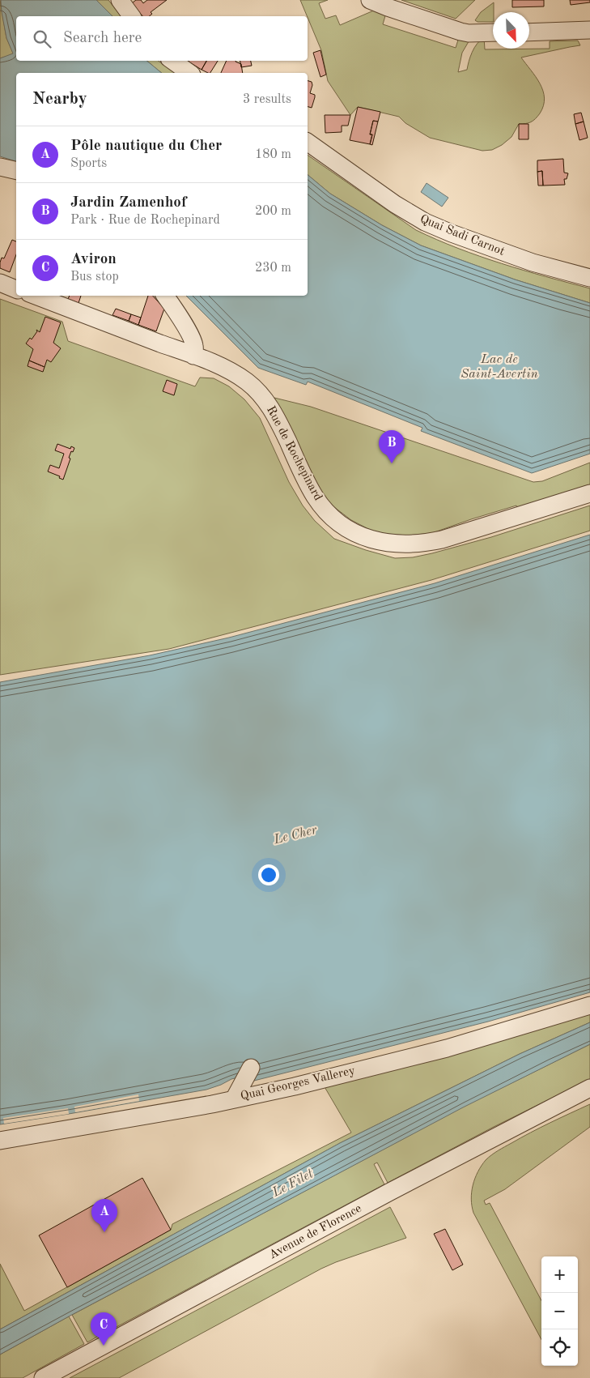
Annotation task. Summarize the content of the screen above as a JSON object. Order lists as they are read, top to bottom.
{
  "streets": {
    "street": [
      "Quai Sadi Carnot",
      "Rue de Rochepinard",
      "Quai Georges Vallerey",
      "Avenue de Florence"
    ]
  },
  "water": ["Lac de Saint-Avertin", "Le Cher", "Le Filet"],
  "north": "bottom right",
  "page": {
    "search": "Search here",
    "heading": ["Nearby", "3 results"],
    "list": [
      {
        "mark": "A",
        "name": "Pôle nautique du Cher",
        "note": "Sports",
        "value": "180 m"
      },
      {
        "mark": "B",
        "name": "Jardin Zamenhof",
        "note": "Park · Rue de Rochepinard",
        "value": "200 m"
      },
      {
        "mark": "C",
        "name": "Aviron",
        "note": "Bus stop",
        "value": "230 m"
      }
    ],
    "pins": ["B", "A", "C"],
    "map_buttons": ["+", "−"]
  }
}
